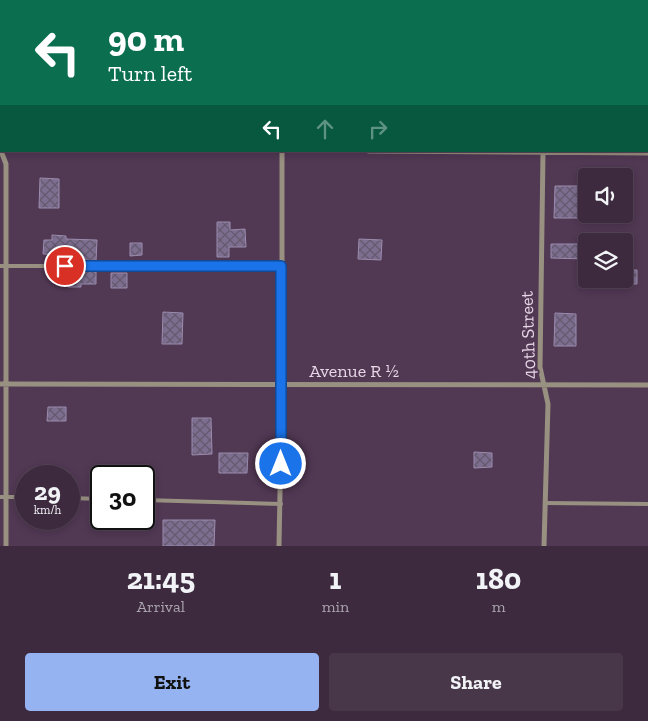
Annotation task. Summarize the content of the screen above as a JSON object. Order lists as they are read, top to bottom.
{
  "streets": {
    "street": ["40th Street", "Avenue R ½"]
  },
  "crossings": [
    ["40th Street", "Avenue R ½"]
  ],
  "page": {
    "turn": ["90 m", "Turn left"],
    "speed": "29 km/h",
    "limit": "30",
    "eta": [
      "21:45",
      "Arrival",
      "1",
      "min",
      "180",
      "m"
    ],
    "buttons": ["Exit", "Share"]
  }
}
